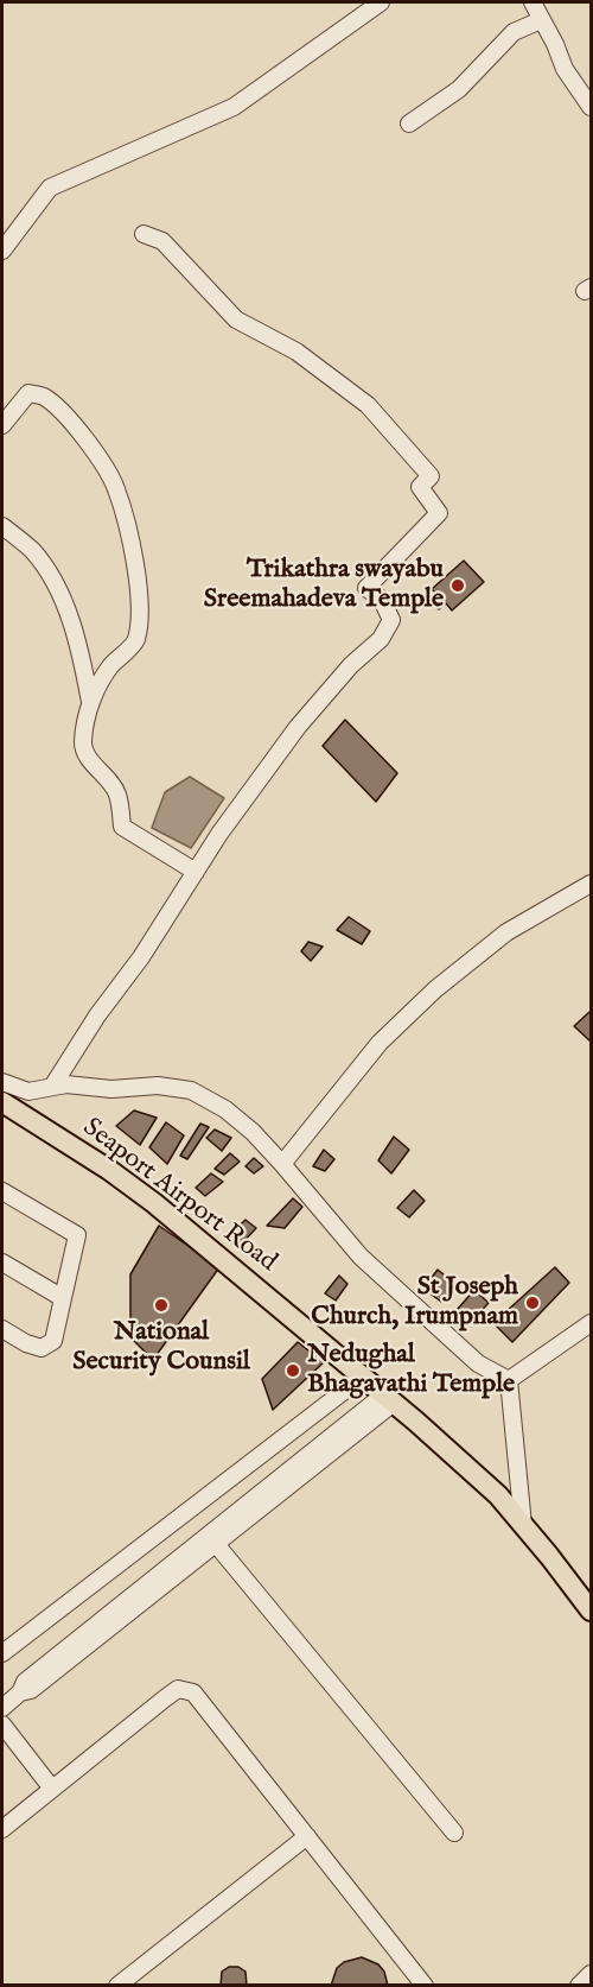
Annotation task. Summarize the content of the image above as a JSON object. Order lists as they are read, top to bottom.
{
  "streets": {
    "main road": ["Seaport Airport Road"]
  },
  "places": [
    "Trikathra swayabu Sreemahadeva Temple",
    "St Joseph Church, Irumpnam",
    "National Security Counsil",
    "Nedughal Bhagavathi Temple"
  ]
}
